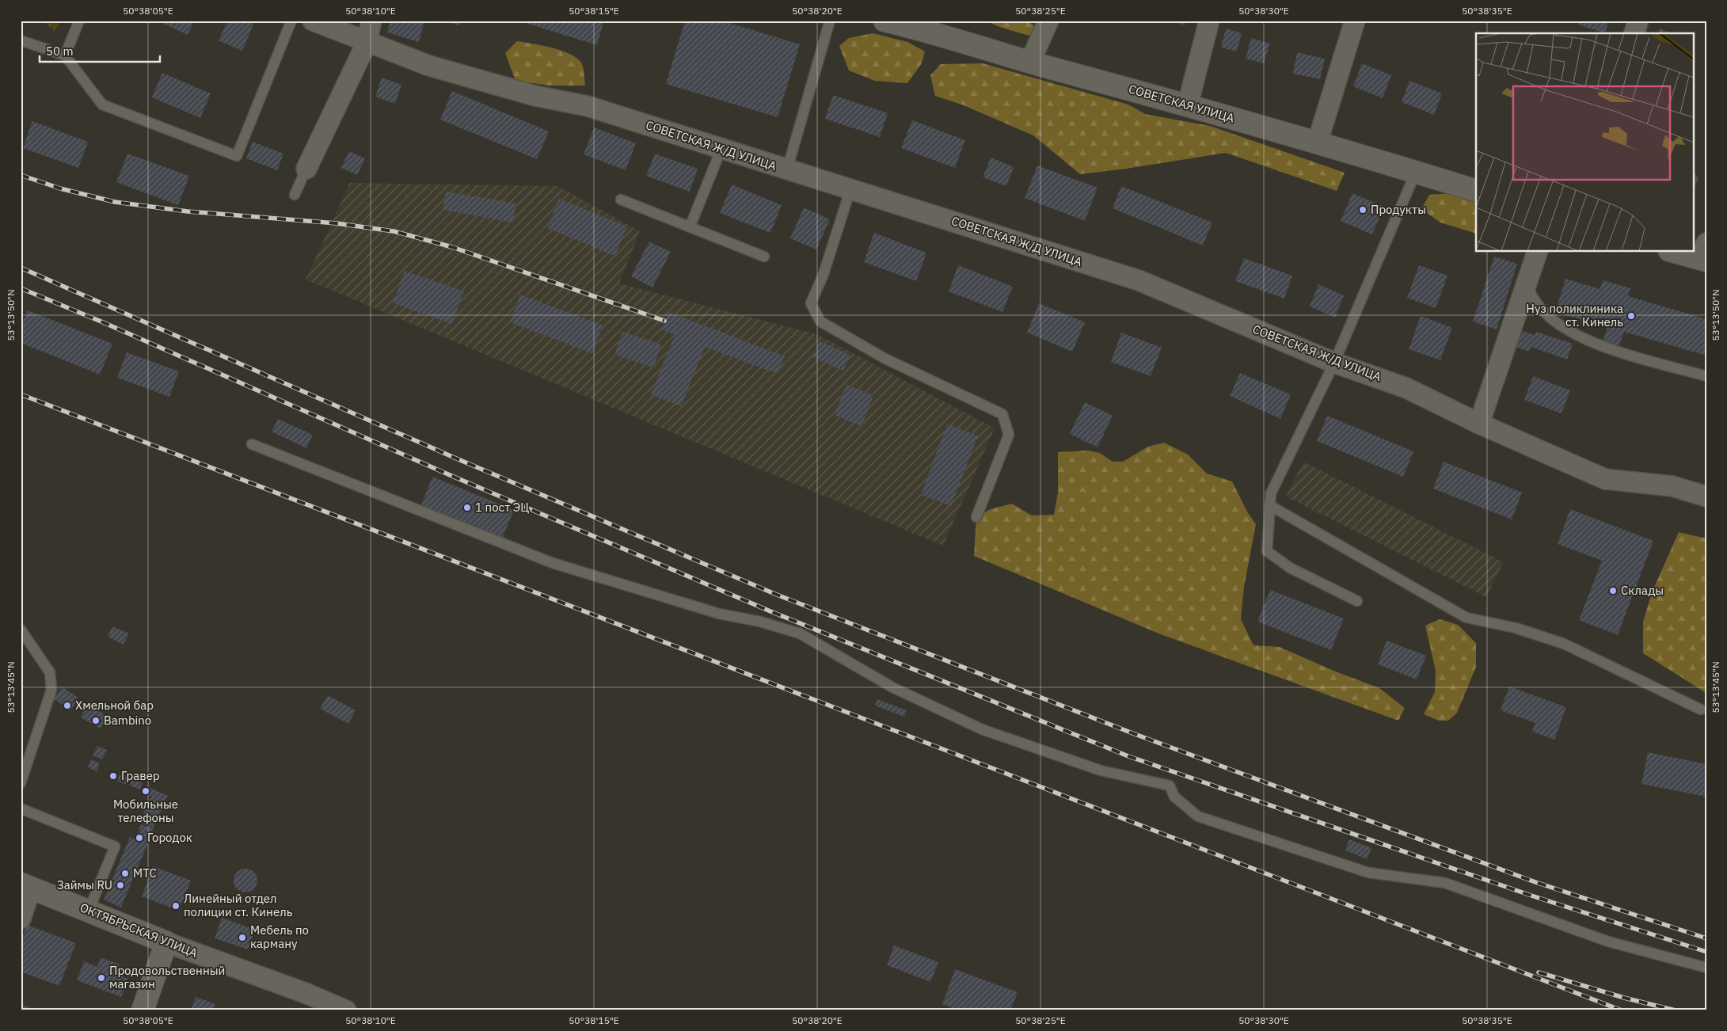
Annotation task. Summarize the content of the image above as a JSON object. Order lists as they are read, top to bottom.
{
  "streets": {
    "main road": ["СОВЕТСКАЯ УЛИЦА", "ОКТЯБРЬСКАЯ УЛИЦА"],
    "street": ["СОВЕТСКАЯ Ж/Д УЛИЦА"]
  },
  "places": [
    "Продукты",
    "Нуз поликлиника ст. Кинель",
    "1 пост ЭЦ",
    "Склады",
    "Хмельной бар",
    "Bambino",
    "Гравер",
    "Мобильные телефоны",
    "Городок",
    "МТС",
    "Займы RU",
    "Линейный отдел полиции ст. Кинель",
    "Мебель по карману",
    "Продовольственный магазин"
  ],
  "scale_bar": "50 m",
  "coordinates": [
    "50°38'05\"E",
    "50°38'10\"E",
    "50°38'15\"E",
    "50°38'20\"E",
    "50°38'25\"E",
    "50°38'30\"E",
    "50°38'35\"E",
    "53°13'50\"N",
    "53°13'45\"N"
  ]
}
